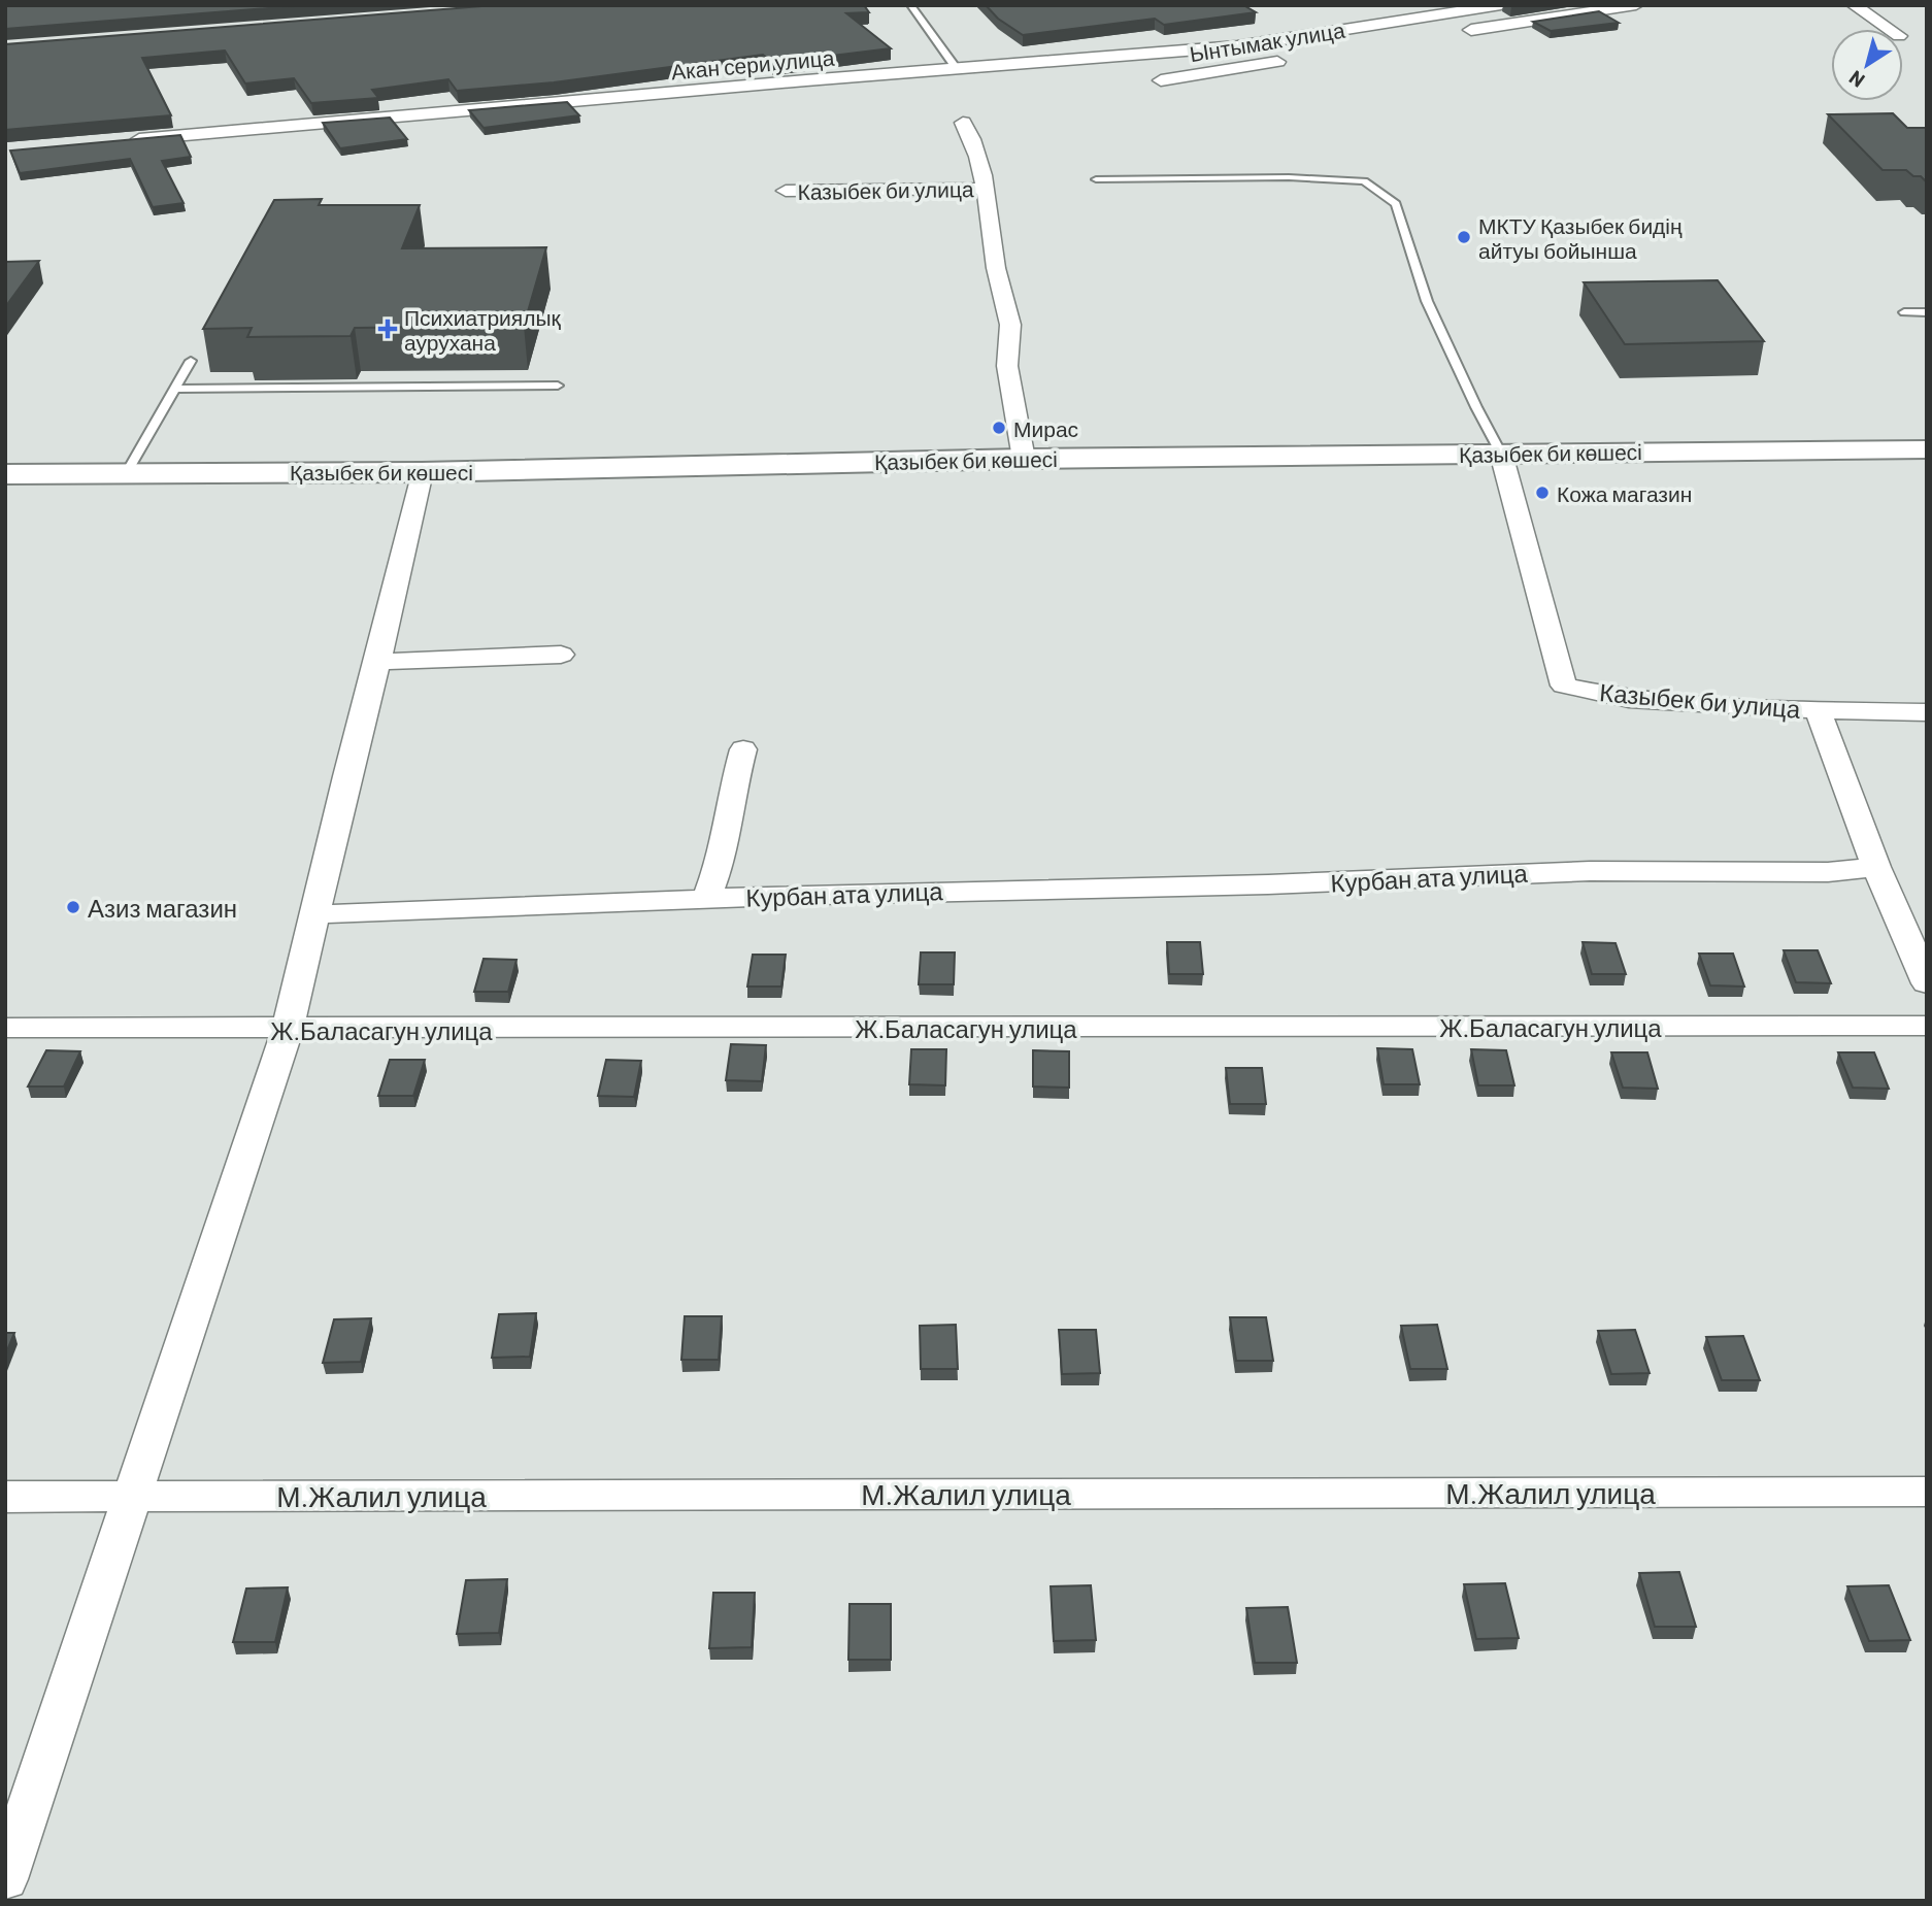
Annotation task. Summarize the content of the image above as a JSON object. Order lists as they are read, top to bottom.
{
  "streets": {
    "main road": ["Қазыбек би көшесі"],
    "street": [
      "Ынтымак улица",
      "Акан сери улица",
      "Казыбек би улица",
      "Курбан ата улица",
      "Ж.Баласагун улица",
      "М.Жалил улица"
    ]
  },
  "crossings": [
    ["Казыбек би улица", "Қазыбек би көшесі"]
  ],
  "places": {
    "other": [
      "МКТУ Қазыбек бидің айтуы бойынша",
      "Мирас",
      "Кожа магазин",
      "Азиз магазин"
    ],
    "health": ["Психиатриялық аурухана"]
  },
  "north": "bottom left"
}
